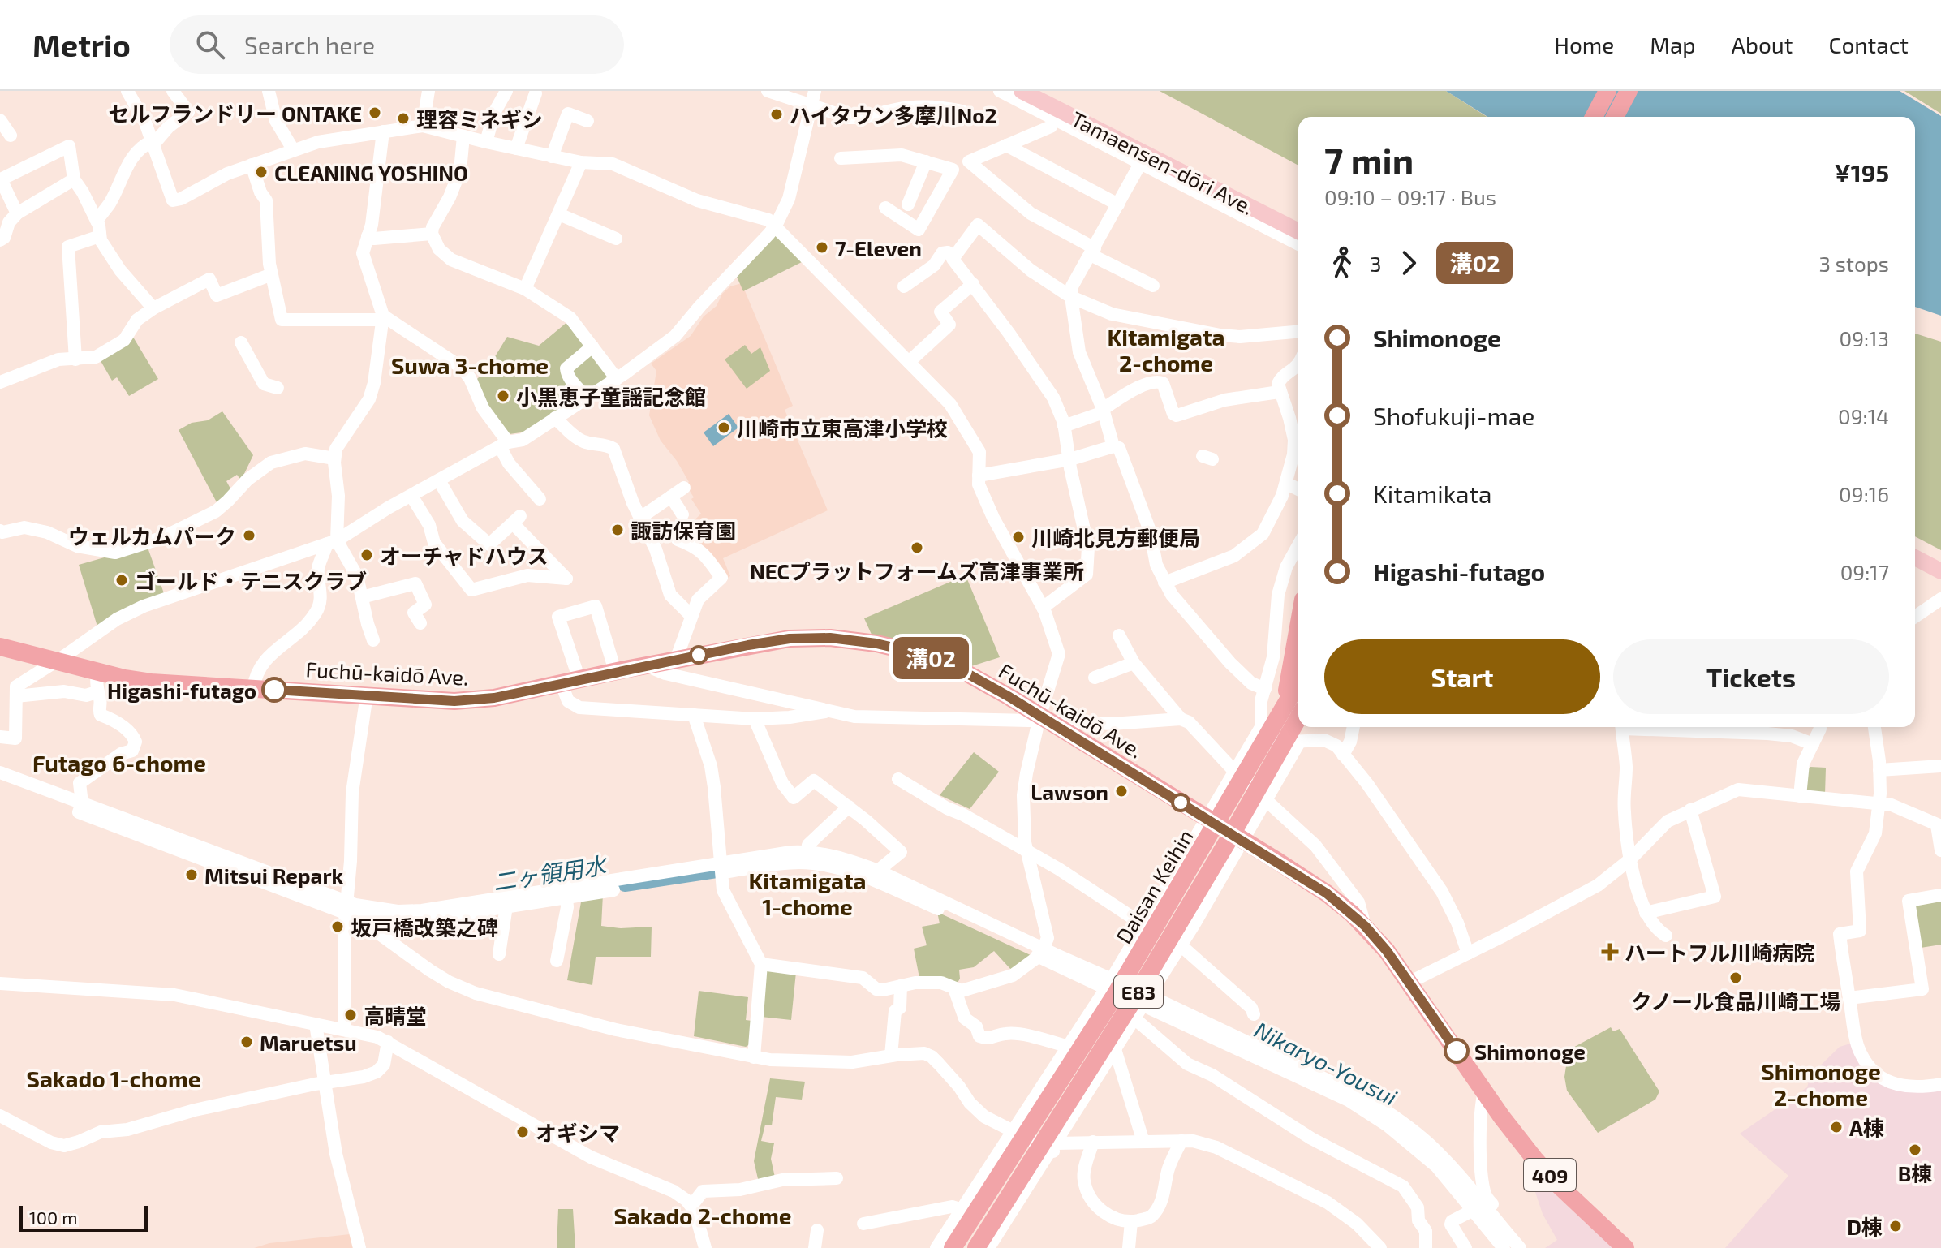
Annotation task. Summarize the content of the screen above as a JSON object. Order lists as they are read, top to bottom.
{
  "streets": {
    "highway": [
      "Fuchū-kaidō Ave.",
      "Daisan Keihin",
      "E83",
      "409"
    ],
    "main road": ["Tamaensen-dōri Ave."]
  },
  "districts": [
    "Kitamigata 2-chome",
    "Suwa 3-chome",
    "Futago 6-chome",
    "Kitamigata 1-chome",
    "Shimonoge 2-chome",
    "Sakado 1-chome",
    "Sakado 2-chome"
  ],
  "water": ["二ヶ領用水", "Nikaryo-Yousui"],
  "places": {
    "other": [
      "セルフランドリー ONTAKE",
      "ハイタウン多摩川No2",
      "理容ミネギシ",
      "CLEANING YOSHINO",
      "7-Eleven",
      "小黒恵子童謡記念館",
      "川崎市立東高津小学校",
      "諏訪保育園",
      "ウェルカムパーク",
      "川崎北見方郵便局",
      "NECプラットフォームズ高津事業所",
      "オーチャドハウス",
      "ゴールド・テニスクラブ",
      "Higashi-futago",
      "Lawson",
      "Mitsui Repark",
      "坂戸橋改築之碑",
      "クノール食品川崎工場",
      "高晴堂",
      "Maruetsu",
      "Shimonoge",
      "A棟",
      "オギシマ",
      "B棟",
      "D棟"
    ],
    "health": ["ハートフル川崎病院"]
  },
  "lines": ["bus line 溝02"],
  "scale_bar": "100 m",
  "page": {
    "header": "Metrio",
    "search": "Search here",
    "nav": [
      "Home",
      "Map",
      "About",
      "Contact"
    ],
    "on_map": "溝02",
    "heading": ["7 min", "09:10 – 09:17 · Bus", "¥195"],
    "legs": ["3", "溝02", "3 stops"],
    "list": [
      {
        "name": "Shimonoge",
        "value": "09:13"
      },
      {
        "name": "Shofukuji-mae",
        "value": "09:14"
      },
      {
        "name": "Kitamikata",
        "value": "09:16"
      },
      {
        "name": "Higashi-futago",
        "value": "09:17"
      }
    ],
    "buttons": ["Start", "Tickets"],
    "scale": "100 m"
  }
}
